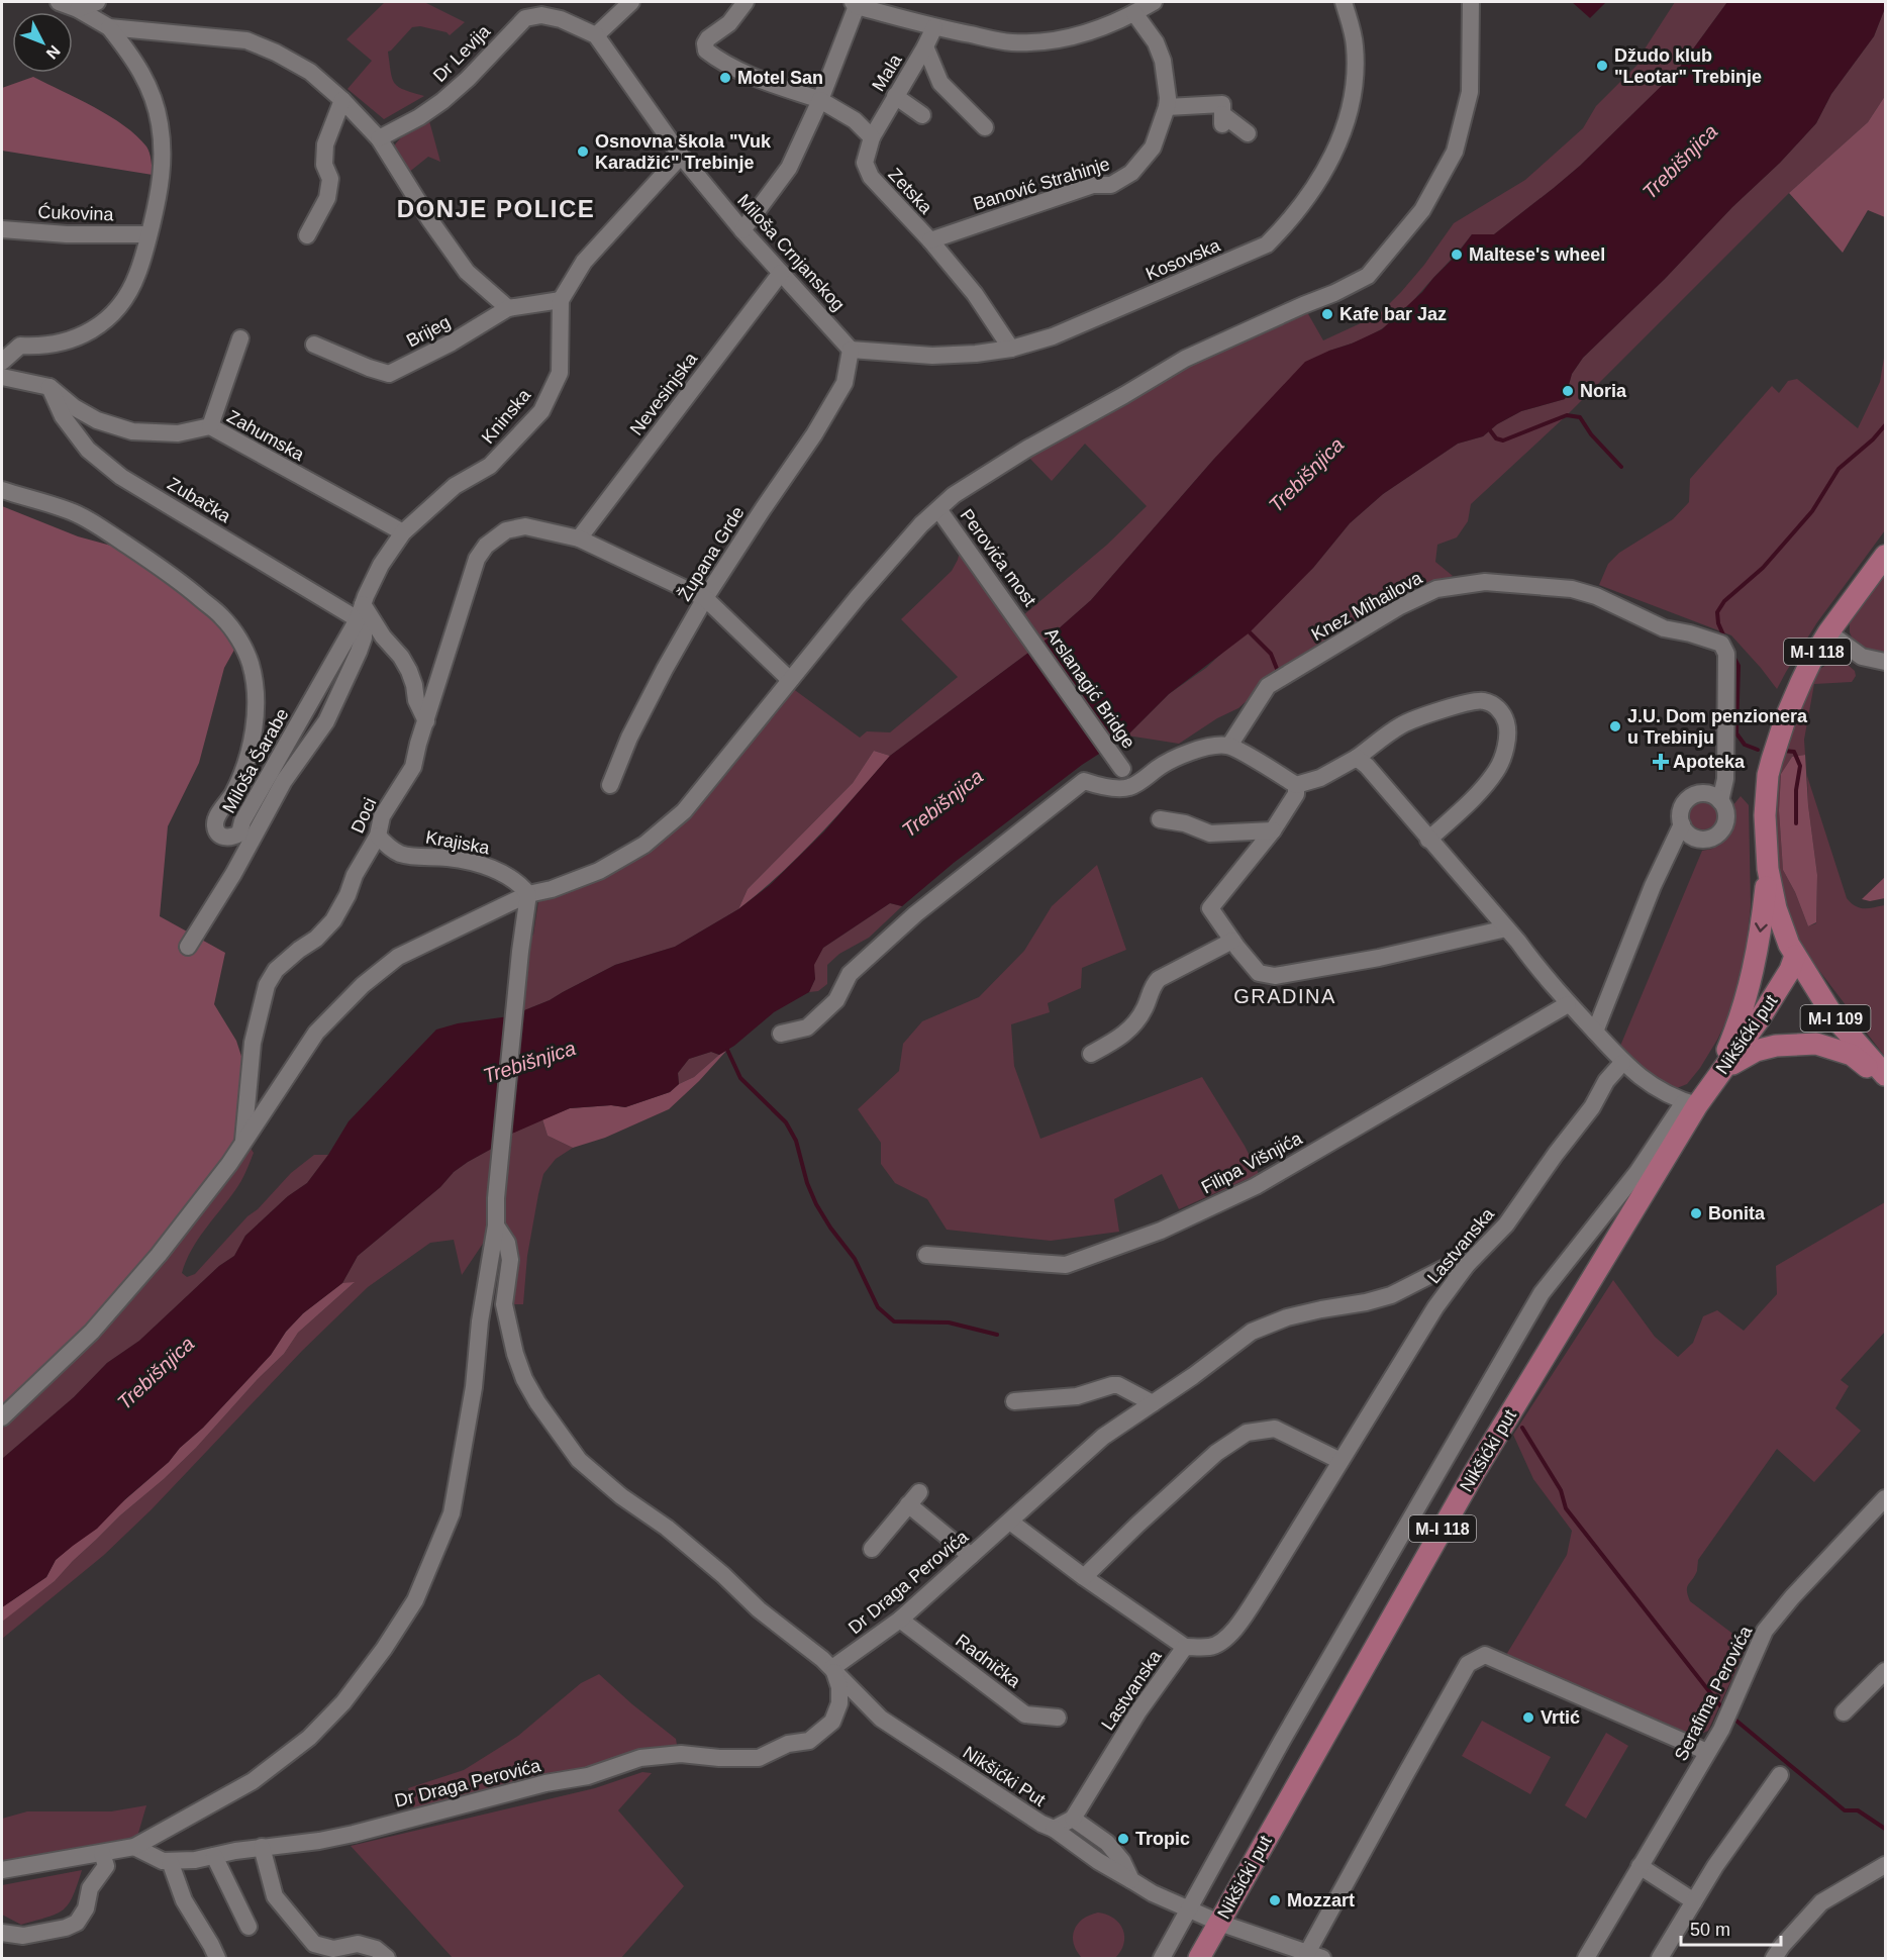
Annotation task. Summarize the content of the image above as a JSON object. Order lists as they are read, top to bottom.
{
  "streets": {
    "main road": ["M-I 118", "M-I 109", "Nikšićki put"],
    "street": [
      "Dr Levija",
      "Mala",
      "Banović Strahinje",
      "Zetska",
      "Ćukovina",
      "Miloša Crnjanskog",
      "Kosovska",
      "Brijeg",
      "Nevesinjska",
      "Kninska",
      "Zahumska",
      "Zubačka",
      "Župana Grde",
      "Perovića most",
      "Knez Mihailova",
      "Arslanagić Bridge",
      "Miloša Šarabe",
      "Doci",
      "Krajiska",
      "Filipa Višnjića",
      "Lastvanska",
      "Dr Draga Perovića",
      "Radnička",
      "Serafima Perovića",
      "Nikšićki Put"
    ]
  },
  "crossings": [
    ["Dr Levija", "Miloša Crnjanskog"],
    ["Mala", "Zetska"],
    ["Banović Strahinje", "Zetska"],
    ["Zetska", "Kosovska"],
    ["Miloša Crnjanskog", "Kosovska"],
    ["Miloša Crnjanskog", "Nevesinjska"],
    ["Miloša Crnjanskog", "Kninska"],
    ["Miloša Crnjanskog", "Župana Grde"],
    ["Kosovska", "Župana Grde"],
    ["Brijeg", "Kninska"],
    ["Nevesinjska", "Doci"],
    ["Kninska", "Zahumska"],
    ["Kninska", "Zubačka"],
    ["Kninska", "Miloša Šarabe"],
    ["Zahumska", "Zubačka"],
    ["Zubačka", "Miloša Šarabe"],
    ["Župana Grde", "Doci"],
    ["Perovića most", "Arslanagić Bridge"],
    ["M-I 118", "M-I 109"],
    ["M-I 118", "Nikšićki put"],
    ["Doci", "Krajiska"],
    ["M-I 109", "Nikšićki put"],
    ["Lastvanska", "Dr Draga Perovića"],
    ["Lastvanska", "Nikšićki Put"],
    ["Dr Draga Perovića", "Radnička"],
    ["Dr Draga Perovića", "Nikšićki Put"]
  ],
  "districts": ["DONJE POLICE", "GRADINA"],
  "water": ["Trebišnjica"],
  "places": {
    "other": [
      "Džudo klub \"Leotar\" Trebinje",
      "Motel San",
      "Osnovna škola \"Vuk Karadžić\" Trebinje",
      "Maltese's wheel",
      "Kafe bar Jaz",
      "Noria",
      "J.U. Dom penzionera u Trebinju",
      "Bonita",
      "Vrtić",
      "Tropic",
      "Mozzart"
    ],
    "health": ["Apoteka"]
  },
  "scale_bar": "50 m",
  "north": "bottom right"
}
